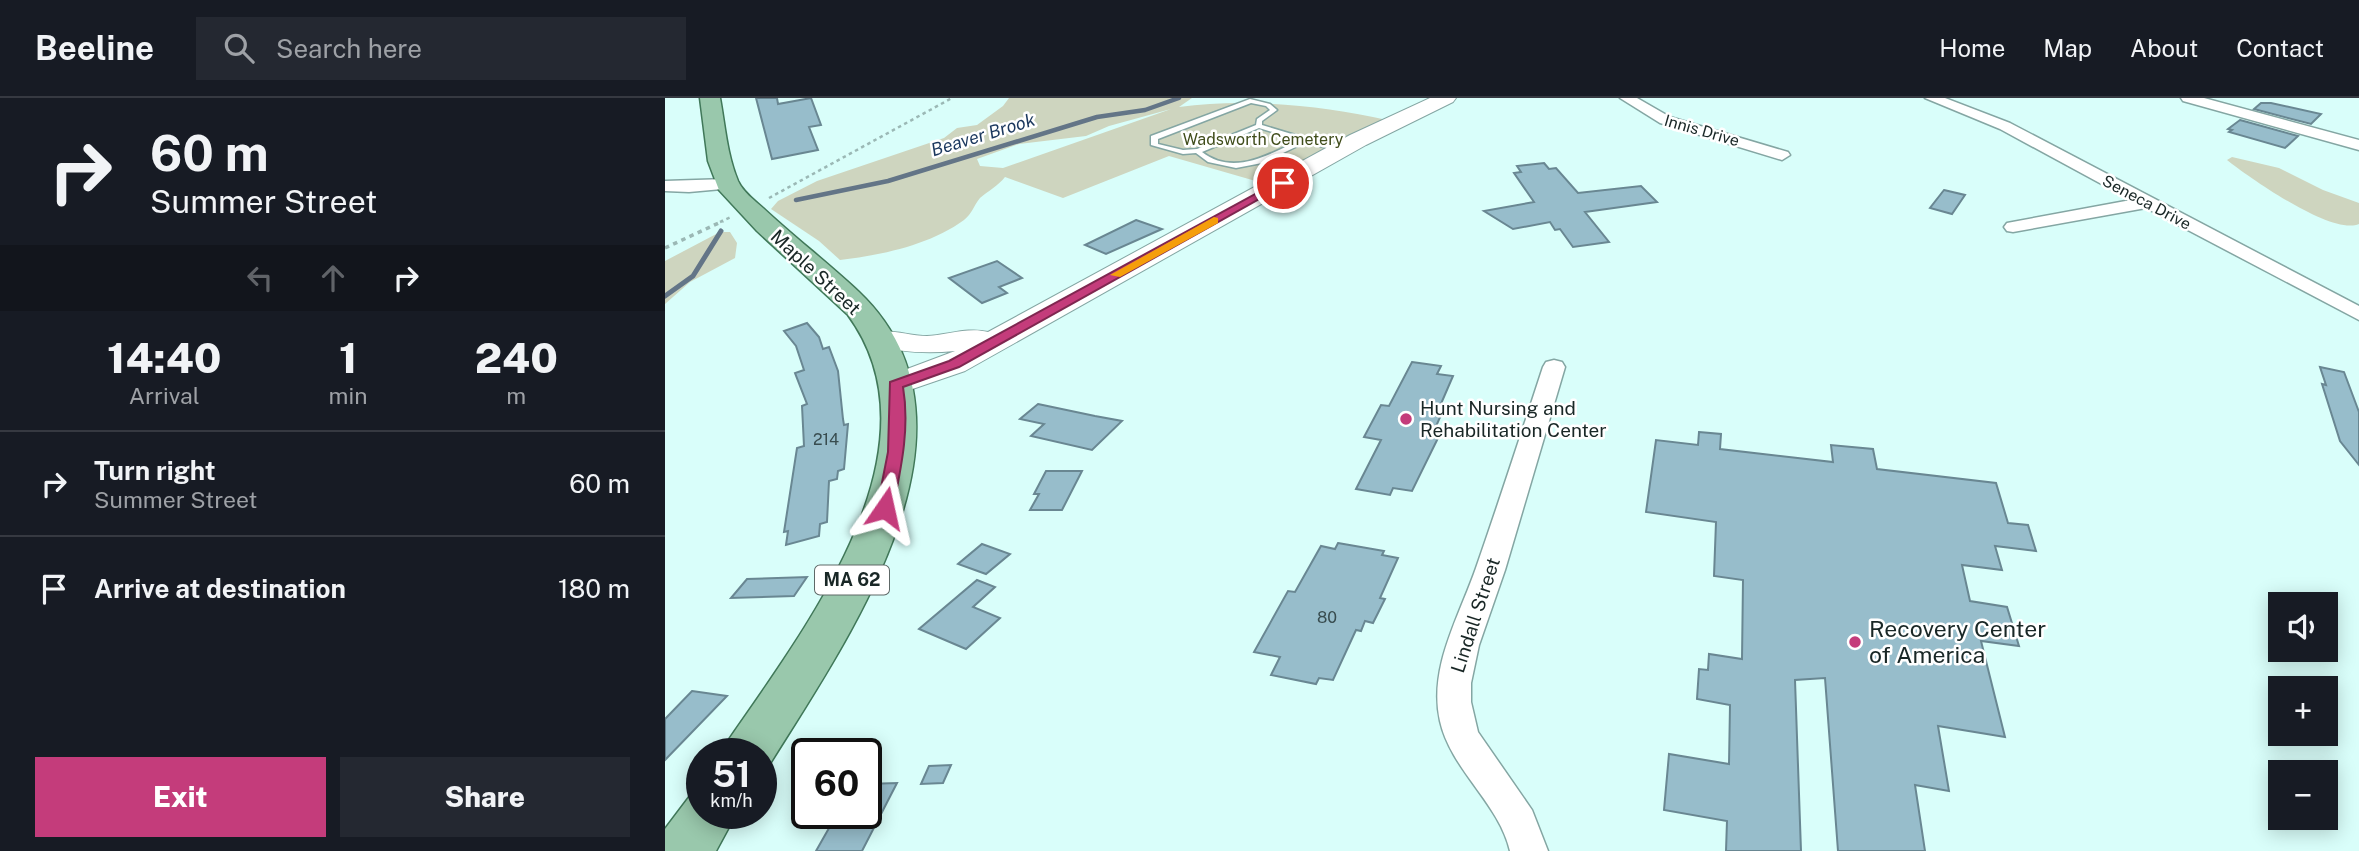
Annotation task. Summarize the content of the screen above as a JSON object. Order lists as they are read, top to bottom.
{
  "streets": {
    "main road": ["Maple Street", "MA 62"],
    "street": ["Innis Drive", "Seneca Drive", "Lindall Street"]
  },
  "water": ["Beaver Brook"],
  "parks": ["Wadsworth Cemetery"],
  "places": ["Hunt Nursing and Rehabilitation Center", "Recovery Center of America"],
  "house_numbers": ["214", "80"],
  "page": {
    "header": "Beeline",
    "search": "Search here",
    "nav": [
      "Home",
      "Map",
      "About",
      "Contact"
    ],
    "turn": ["60 m", "Summer Street"],
    "eta": [
      "14:40",
      "Arrival",
      "1",
      "min",
      "240",
      "m"
    ],
    "list": [
      {
        "name": "Turn right",
        "note": "Summer Street",
        "value": "60 m"
      },
      {
        "name": "Arrive at destination",
        "value": "180 m"
      }
    ],
    "map_buttons": ["+", "−"],
    "speed": "51 km/h",
    "limit": "60",
    "buttons": ["Exit", "Share"]
  }
}
